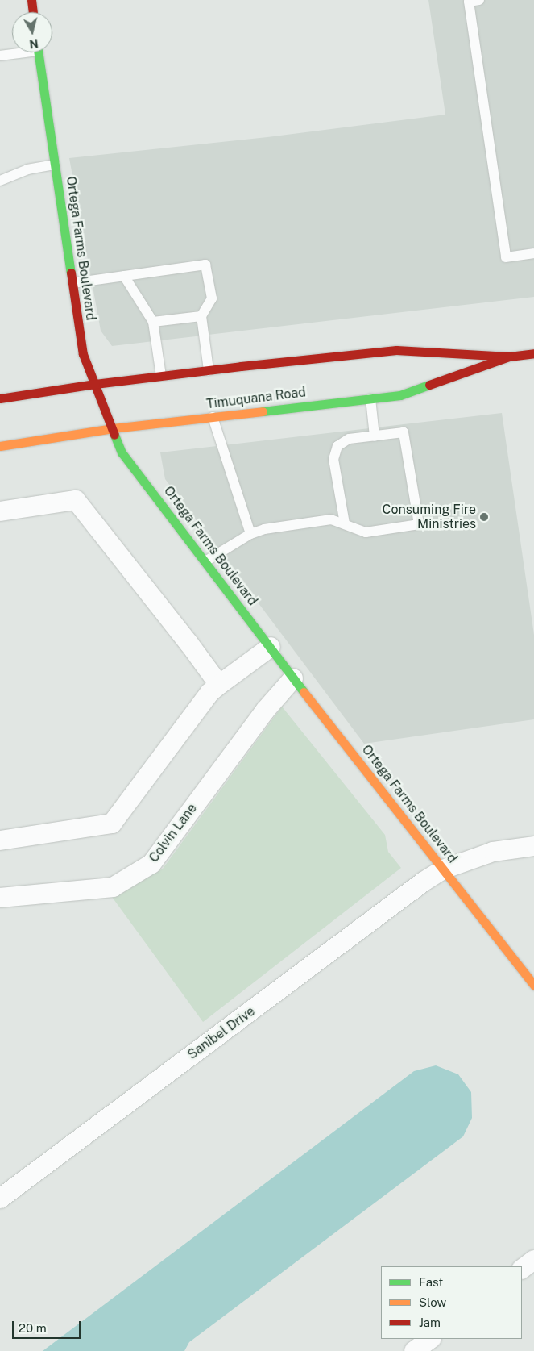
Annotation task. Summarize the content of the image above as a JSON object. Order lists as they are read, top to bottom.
{
  "streets": {
    "street": [
      "Ortega Farms Boulevard",
      "Timuquana Road",
      "Colvin Lane",
      "Sanibel Drive"
    ]
  },
  "crossings": [
    ["Ortega Farms Boulevard", "Timuquana Road"],
    ["Ortega Farms Boulevard", "Colvin Lane"],
    ["Ortega Farms Boulevard", "Sanibel Drive"]
  ],
  "places": ["Consuming Fire Ministries"],
  "legend": ["Fast", "Slow", "Jam"],
  "scale_bar": "20 m",
  "north": "bottom"
}
